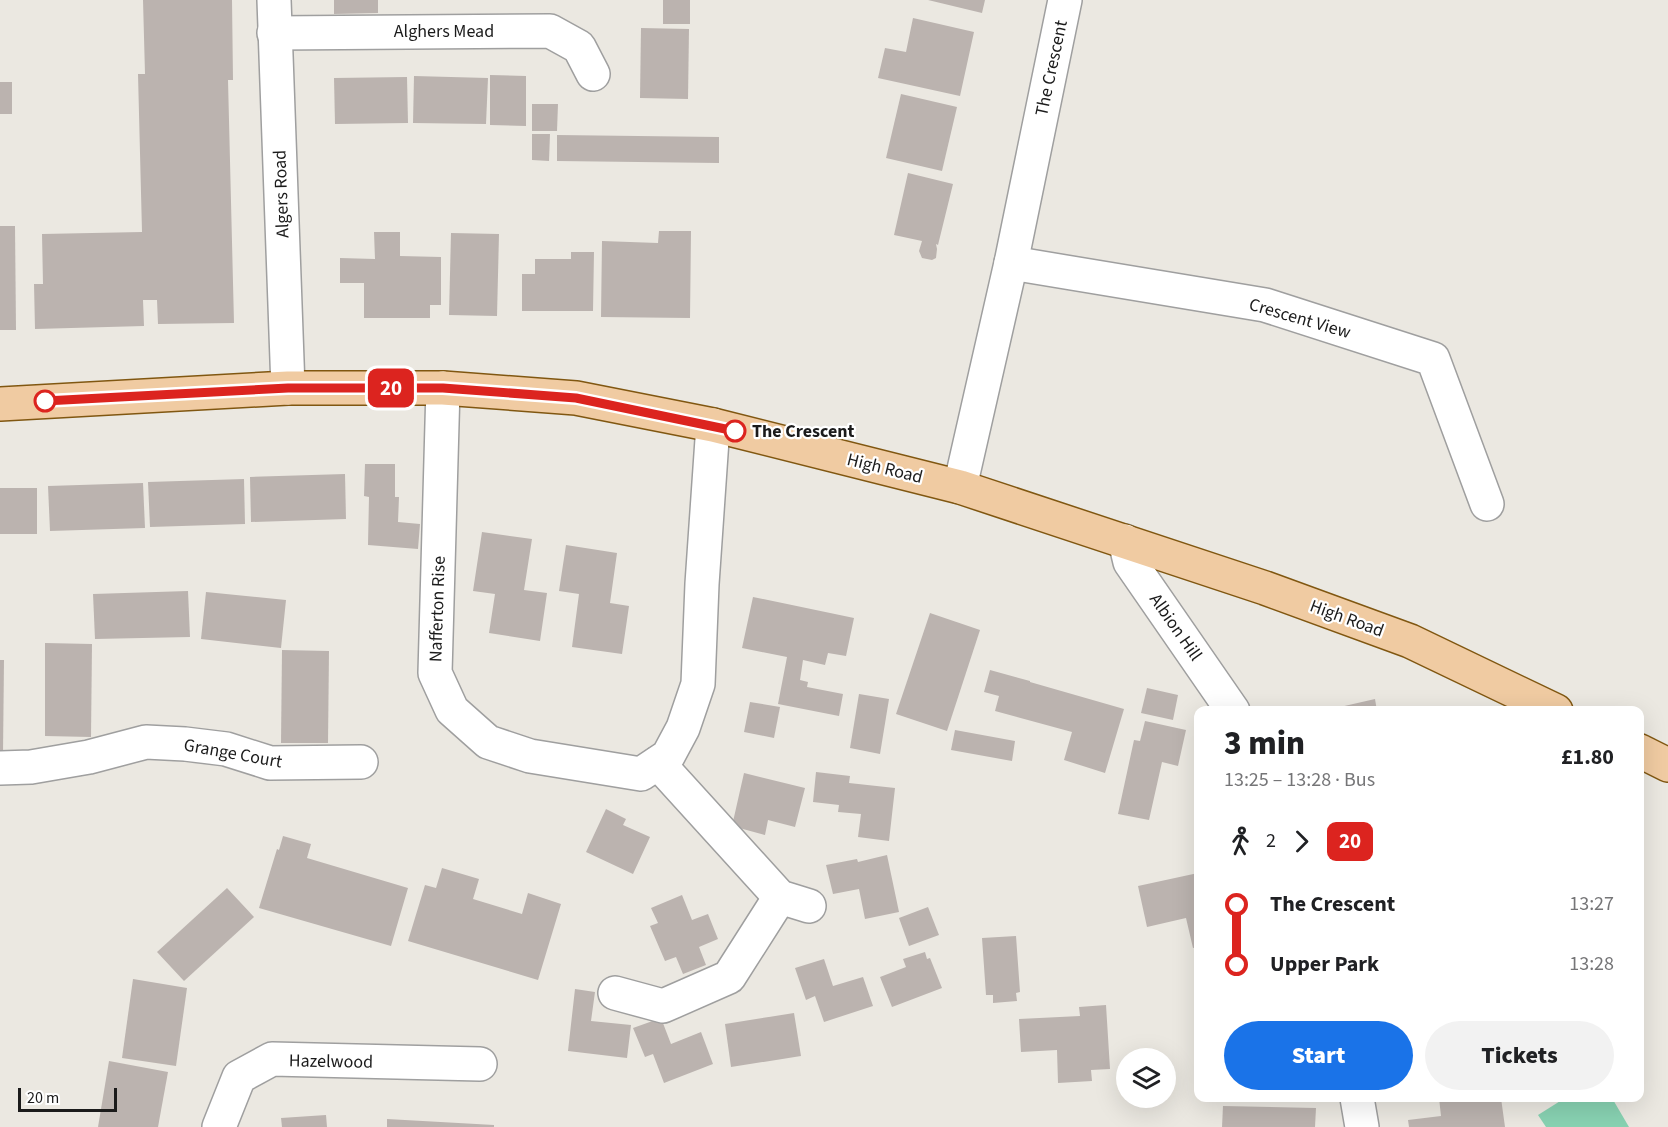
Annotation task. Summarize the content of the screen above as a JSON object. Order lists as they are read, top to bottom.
{
  "streets": {
    "main road": ["High Road"],
    "street": [
      "Alghers Mead",
      "The Crescent",
      "Algers Road",
      "Crescent View",
      "Nafferton Rise",
      "Albion Hill",
      "Grange Court",
      "Hazelwood"
    ]
  },
  "crossings": [
    ["Alghers Mead", "Algers Road"],
    ["The Crescent", "Crescent View"],
    ["The Crescent", "High Road"],
    ["Algers Road", "High Road"],
    ["High Road", "Nafferton Rise"],
    ["High Road", "Albion Hill"]
  ],
  "places": ["The Crescent"],
  "lines": ["bus line 20"],
  "scale_bar": "20 m",
  "page": {
    "on_map": "20",
    "heading": ["3 min", "13:25 – 13:28 · Bus", "£1.80"],
    "legs": ["2", "20"],
    "list": [
      {
        "name": "The Crescent",
        "value": "13:27"
      },
      {
        "name": "Upper Park",
        "value": "13:28"
      }
    ],
    "buttons": ["Start", "Tickets"],
    "scale": "20 m"
  }
}
